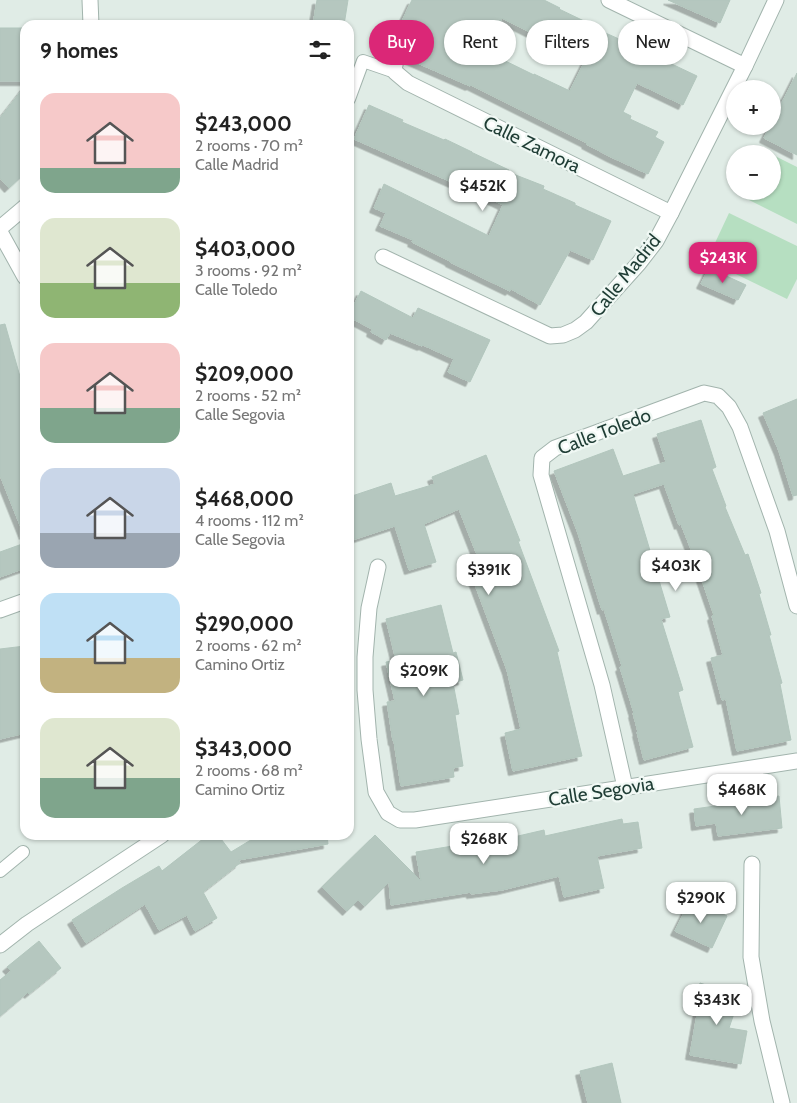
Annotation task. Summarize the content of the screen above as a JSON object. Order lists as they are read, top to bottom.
{
  "streets": {
    "street": [
      "Calle Zamora",
      "Calle Madrid",
      "Calle Toledo",
      "Calle Segovia"
    ]
  },
  "crossings": [
    ["Calle Zamora", "Calle Madrid"],
    ["Calle Toledo", "Calle Segovia"]
  ],
  "page": {
    "chip": [
      "Buy",
      "Rent",
      "Filters",
      "New"
    ],
    "heading": "9 homes",
    "map_buttons": ["+", "−"],
    "list": [
      {
        "name": "$243,000",
        "note": "2 rooms · 70 m² · Calle Madrid"
      },
      {
        "name": "$403,000",
        "note": "3 rooms · 92 m² · Calle Toledo"
      },
      {
        "name": "$209,000",
        "note": "2 rooms · 52 m² · Calle Segovia"
      },
      {
        "name": "$468,000",
        "note": "4 rooms · 112 m² · Calle Segovia"
      },
      {
        "name": "$290,000",
        "note": "2 rooms · 62 m² · Camino Ortiz"
      },
      {
        "name": "$343,000",
        "note": "2 rooms · 68 m² · Camino Ortiz"
      }
    ],
    "price": [
      "$452K",
      "$243K",
      "$403K",
      "$391K",
      "$209K",
      "$468K",
      "$268K",
      "$290K",
      "$343K"
    ]
  }
}
